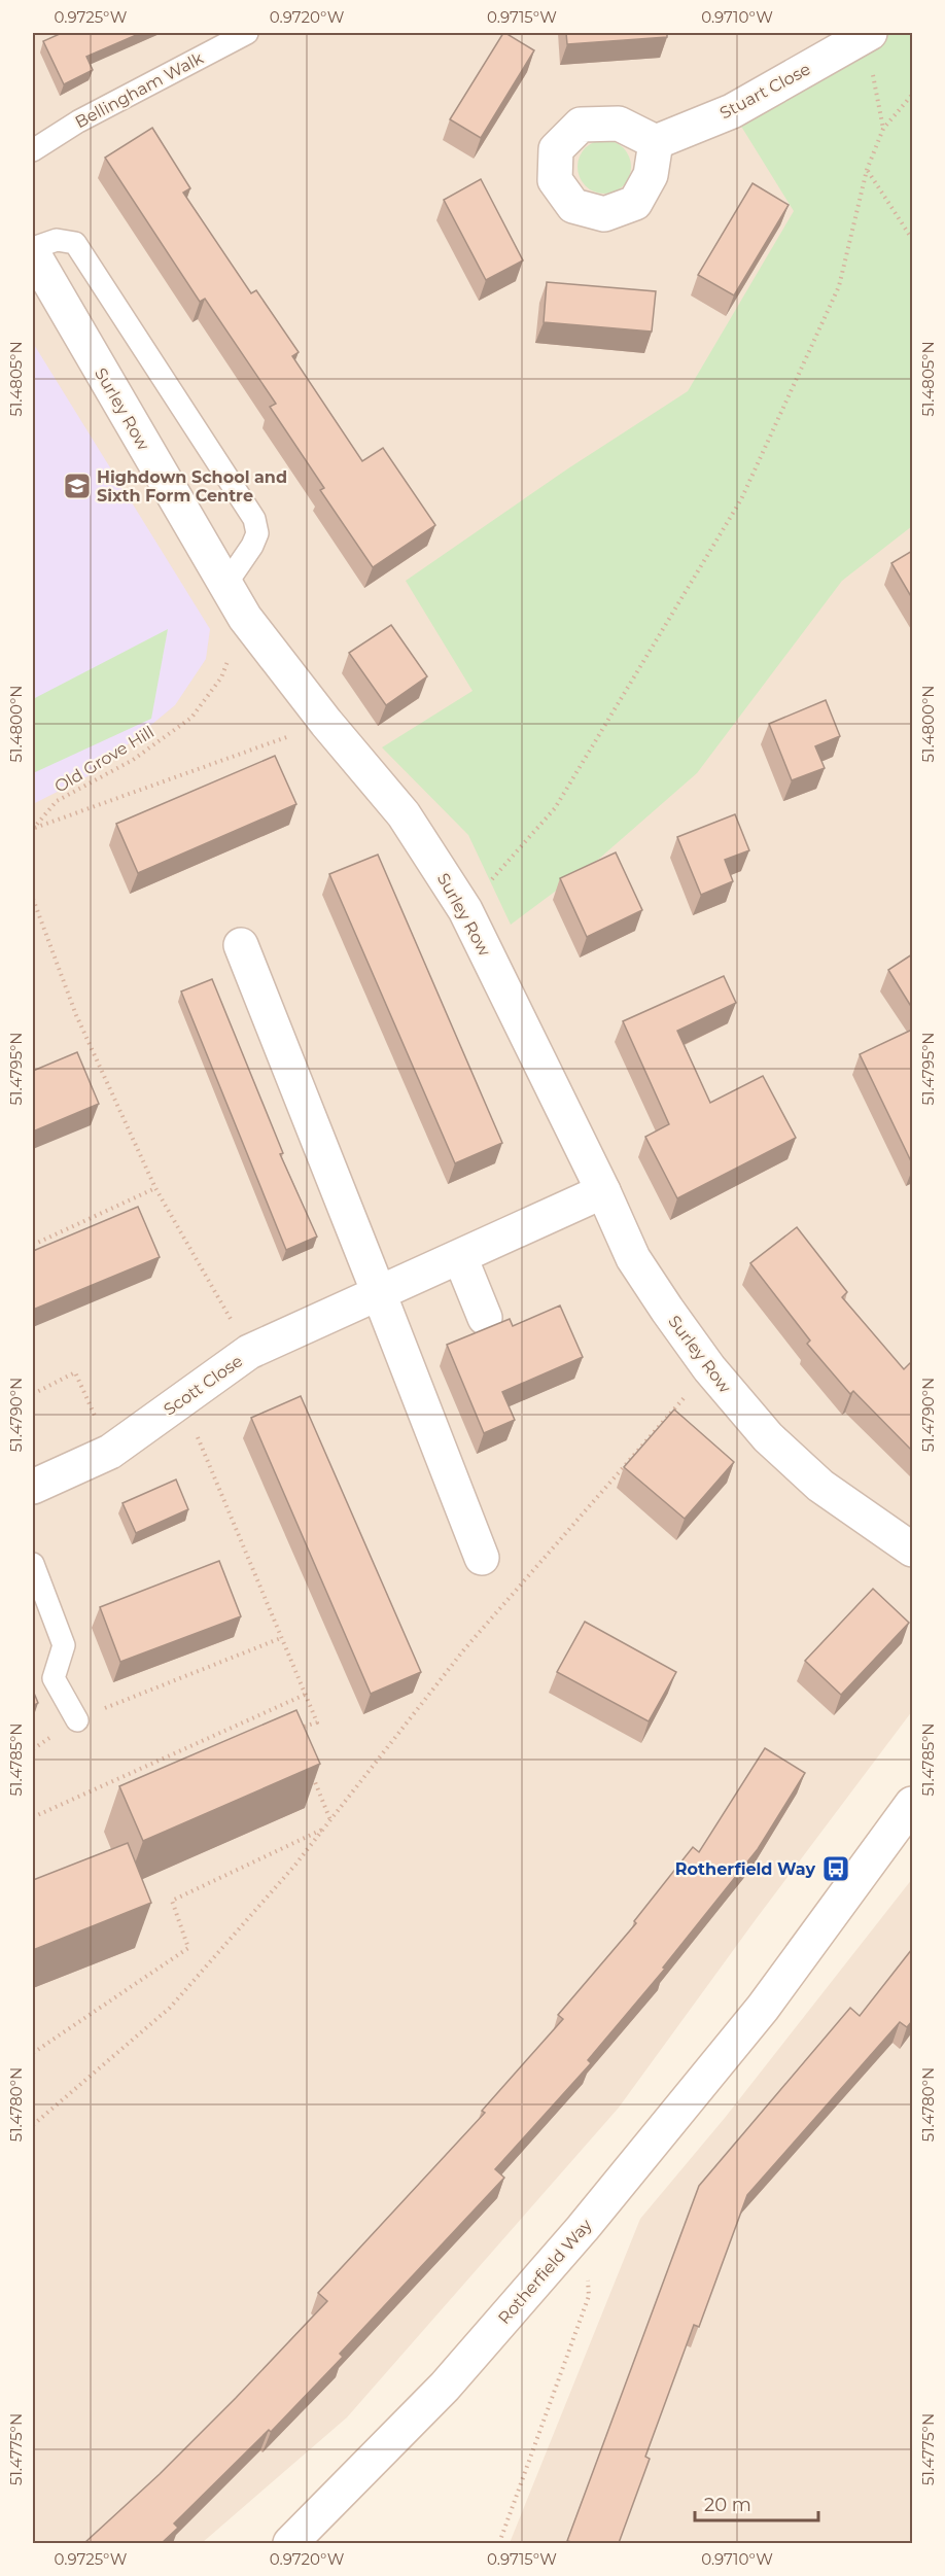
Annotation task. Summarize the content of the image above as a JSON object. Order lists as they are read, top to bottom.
{
  "streets": {
    "street": [
      "Stuart Close",
      "Surley Row",
      "Scott Close",
      "Rotherfield Way"
    ],
    "lane": ["Bellingham Walk"],
    "path": ["Old Grove Hill"]
  },
  "crossings": [
    ["Surley Row", "Old Grove Hill"],
    ["Surley Row", "Scott Close"]
  ],
  "places": {
    "school or university": ["Highdown School and Sixth Form Centre"],
    "bus stop": ["Rotherfield Way"]
  },
  "scale_bar": "20 m",
  "coordinates": [
    "0.9725°W",
    "0.9720°W",
    "0.9715°W",
    "0.9710°W",
    "51.4805°N",
    "51.4800°N",
    "51.4795°N",
    "51.4790°N",
    "51.4785°N",
    "51.4780°N",
    "51.4775°N"
  ]
}
